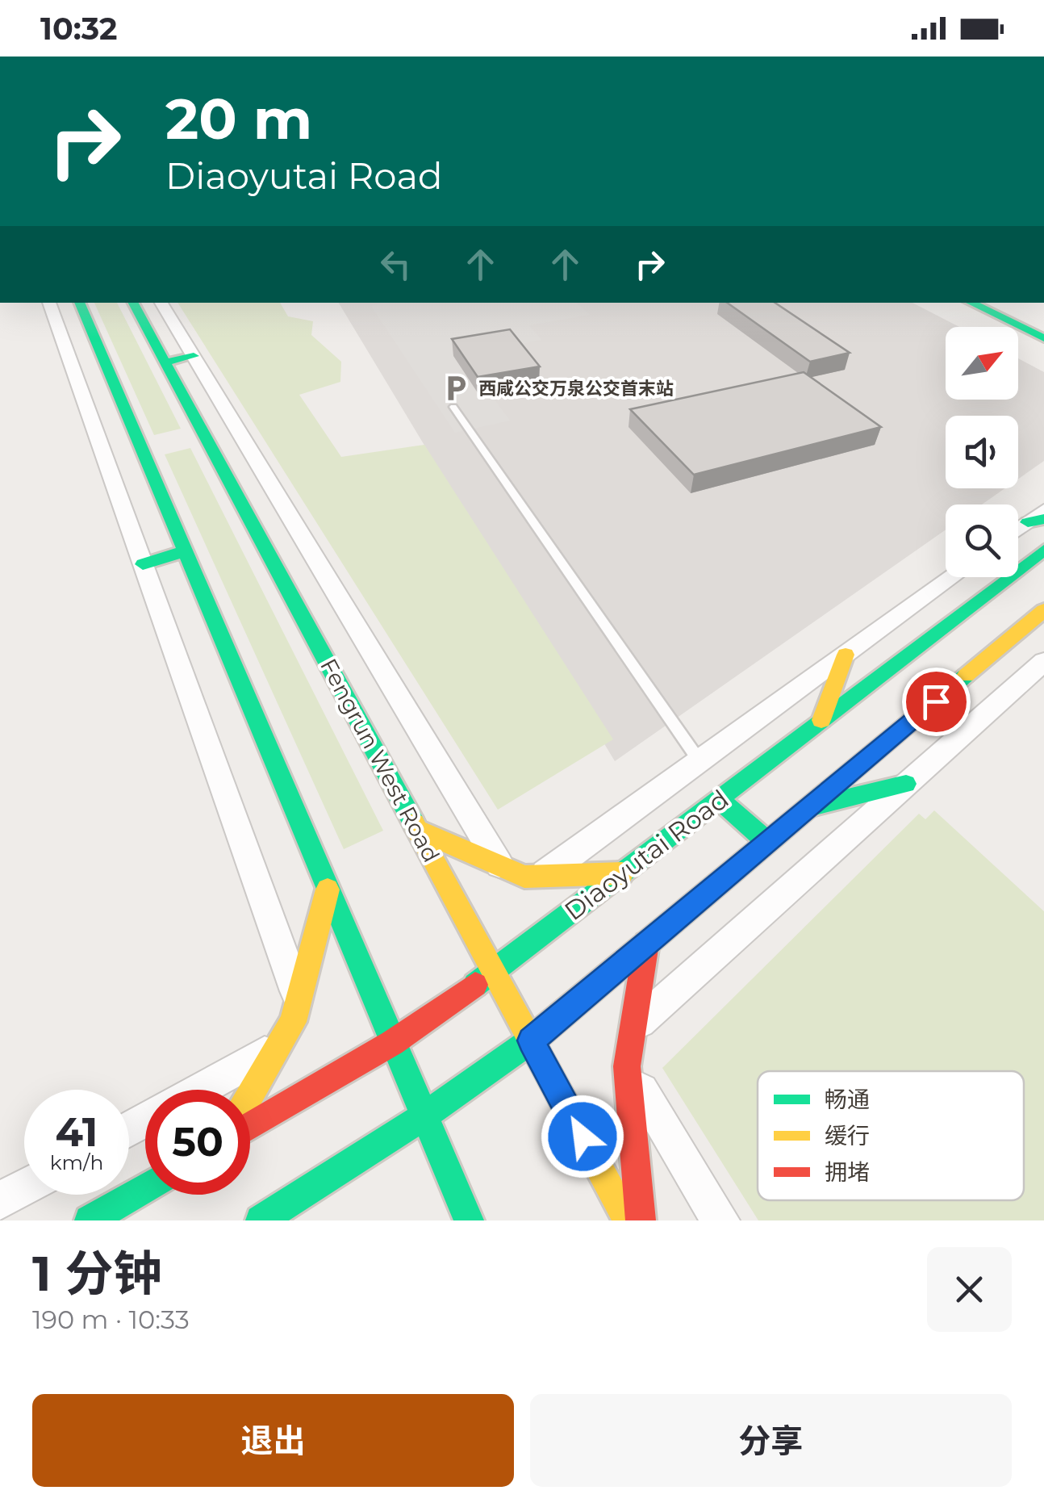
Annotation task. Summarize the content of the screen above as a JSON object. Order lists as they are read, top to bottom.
{
  "streets": {
    "main road": ["Fengrun West Road", "Diaoyutai Road"]
  },
  "crossings": [
    ["Fengrun West Road", "Diaoyutai Road"]
  ],
  "places": {
    "parking": ["西咸公交万泉公交首末站"]
  },
  "legend": ["畅通", "缓行", "拥堵"],
  "north": "top right",
  "page": {
    "status": "10:32",
    "turn": ["20 m", "Diaoyutai Road"],
    "speed": "41 km/h",
    "limit": "50",
    "heading": ["1 分钟", "190 m · 10:33"],
    "buttons": ["退出", "分享"]
  }
}
